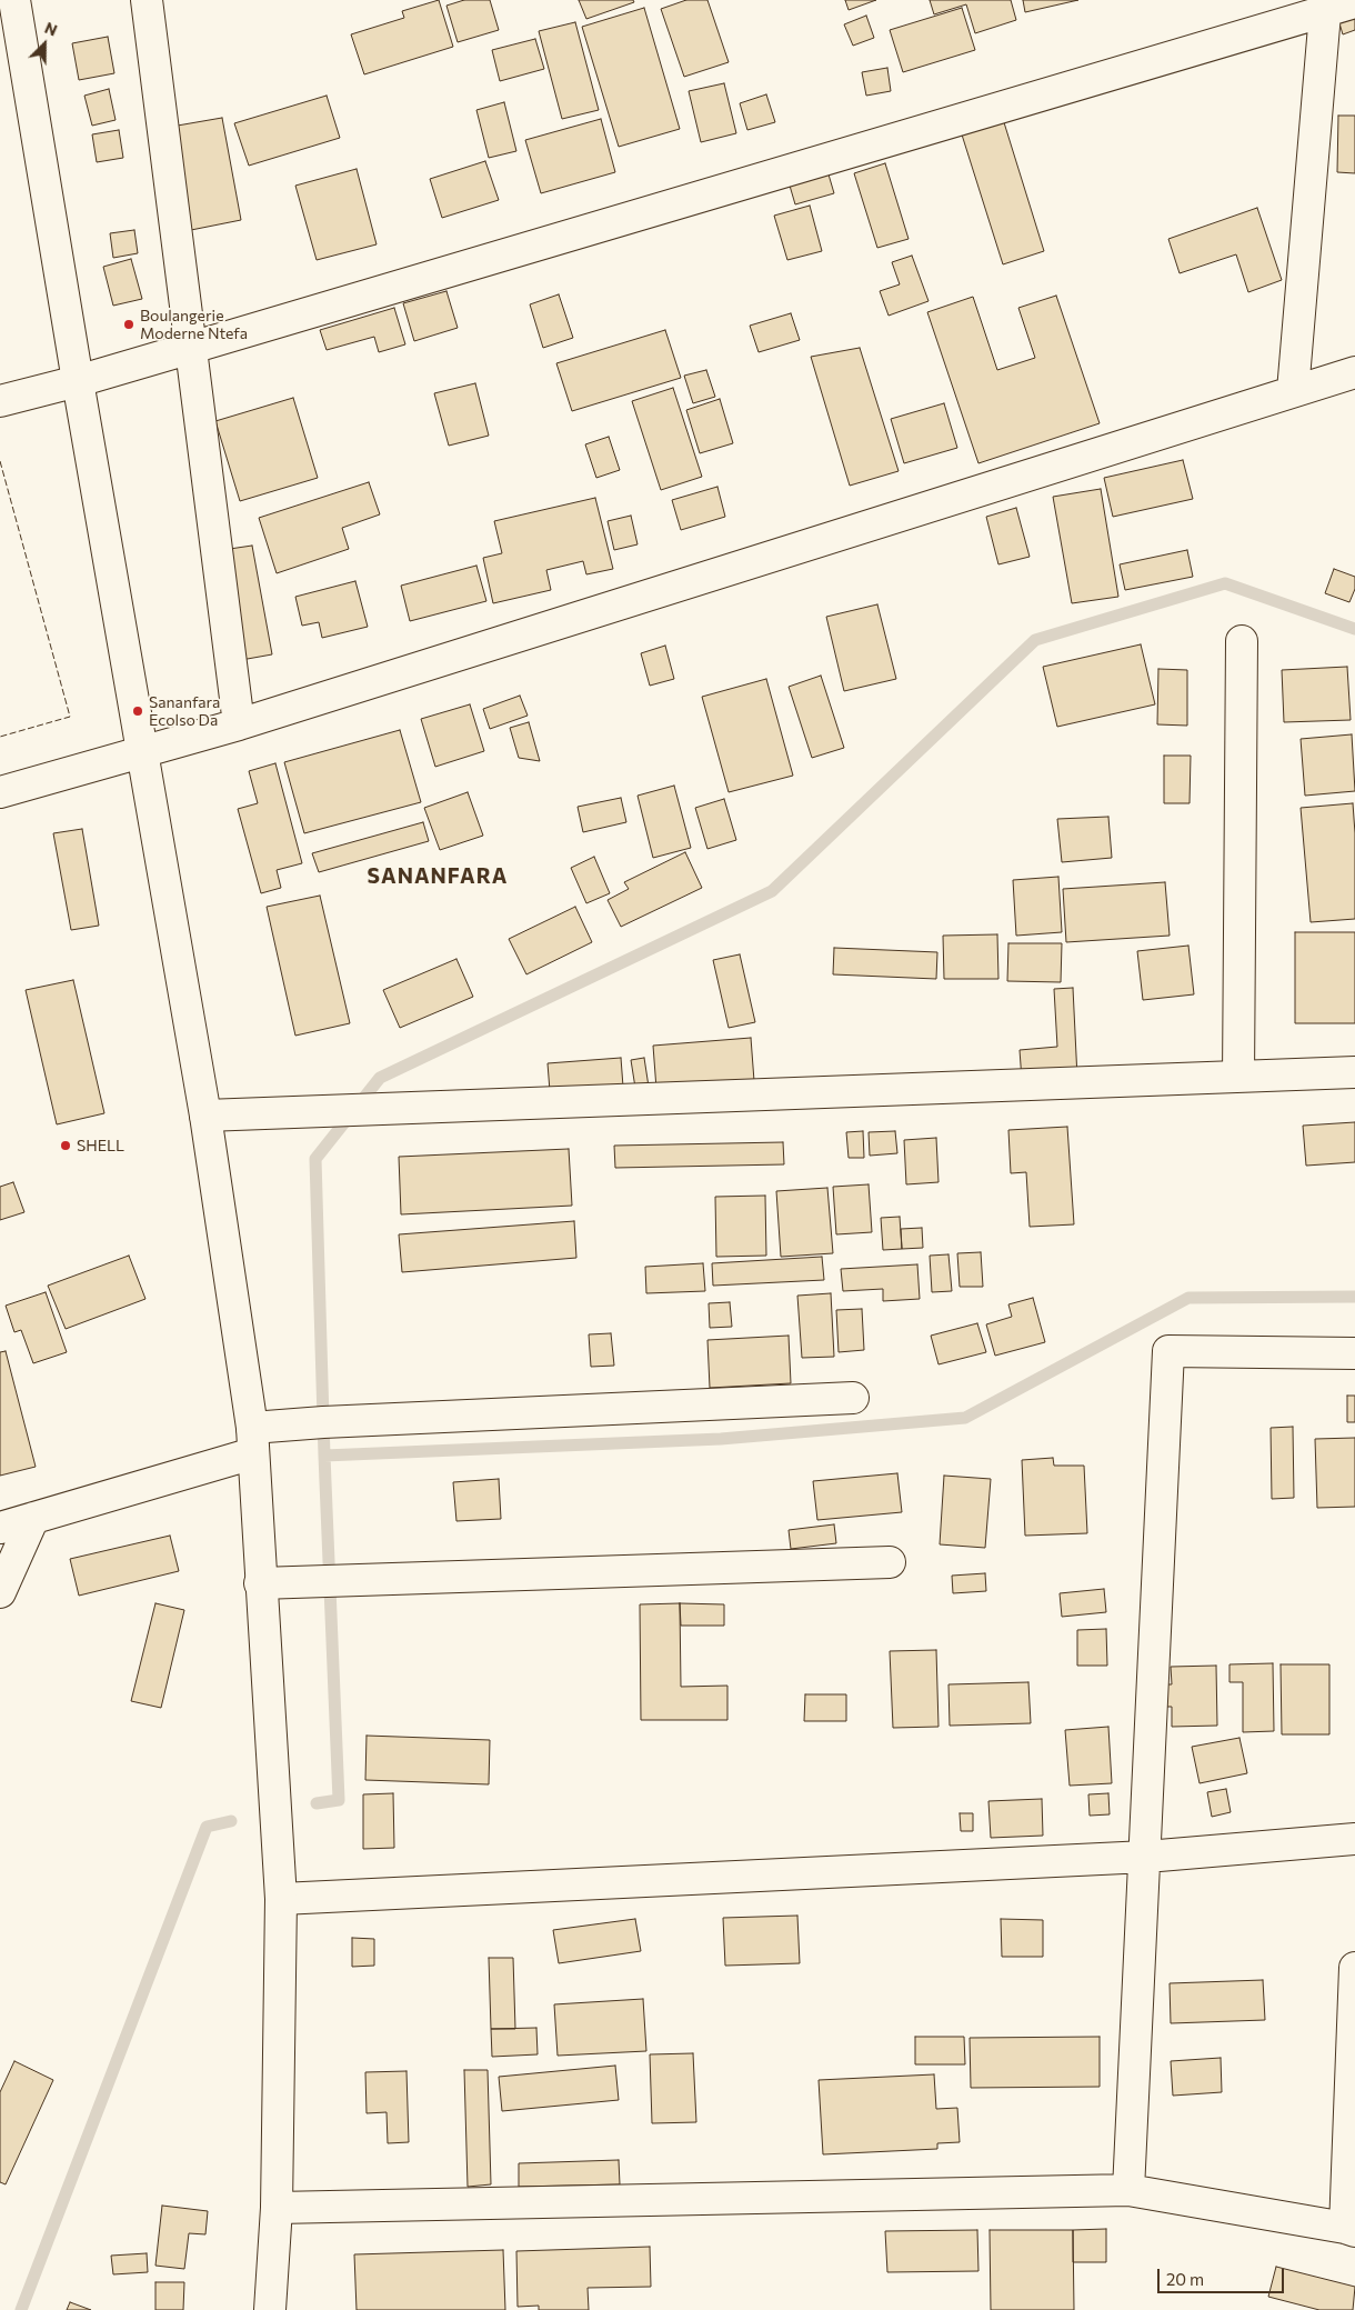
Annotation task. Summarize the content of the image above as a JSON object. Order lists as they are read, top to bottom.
{
  "districts": ["SANANFARA"],
  "places": ["Boulangerie Moderne Ntefa", "Sananfara Ecolso Da", "SHELL"],
  "scale_bar": "20 m",
  "north": "top right"
}
